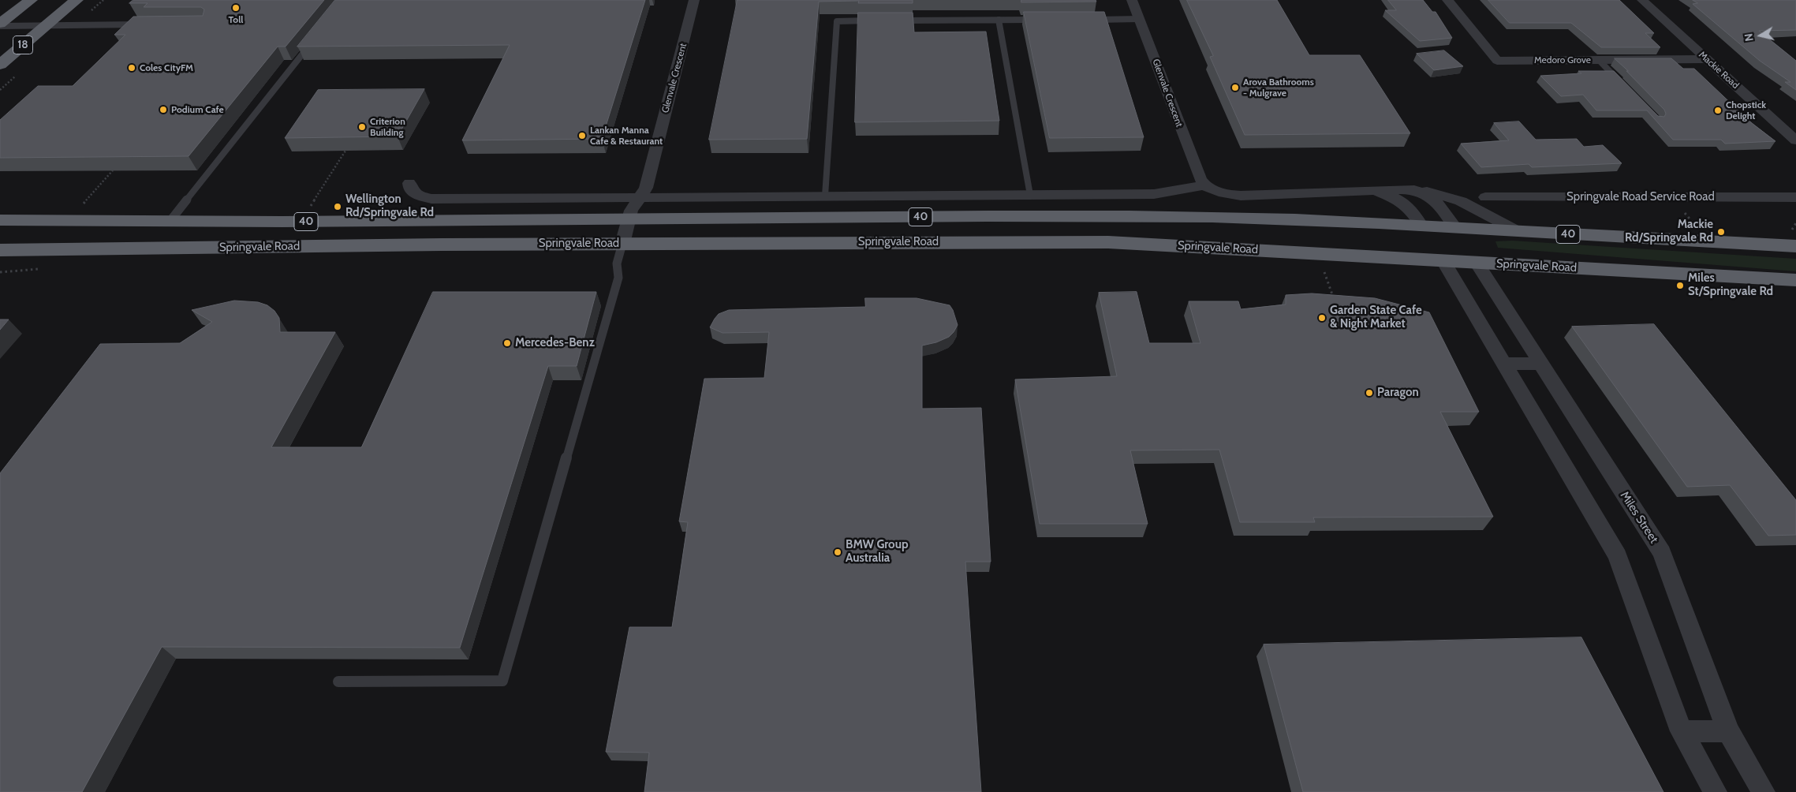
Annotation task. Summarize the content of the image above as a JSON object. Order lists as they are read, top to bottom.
{
  "streets": {
    "highway": ["18", "40", "Springvale Road"],
    "street": [
      "Medoro Grove",
      "Mackie Road",
      "Glenvale Crescent",
      "Springvale Road Service Road",
      "Miles Street"
    ]
  },
  "crossings": [
    ["Medoro Grove", "Mackie Road"],
    ["Glenvale Crescent", "Springvale Road"],
    ["Springvale Road", "Miles Street"]
  ],
  "places": [
    "Toll",
    "Coles CityFM",
    "Arova Bathrooms - Mulgrave",
    "Podium Cafe",
    "Chopstick Delight",
    "Criterion Building",
    "Lankan Manna Cafe & Restaurant",
    "Wellington Rd/Springvale Rd",
    "Mackie Rd/Springvale Rd",
    "Miles St/Springvale Rd",
    "Garden State Cafe & Night Market",
    "Mercedes-Benz",
    "Paragon",
    "BMW Group Australia"
  ],
  "north": "left"
}
